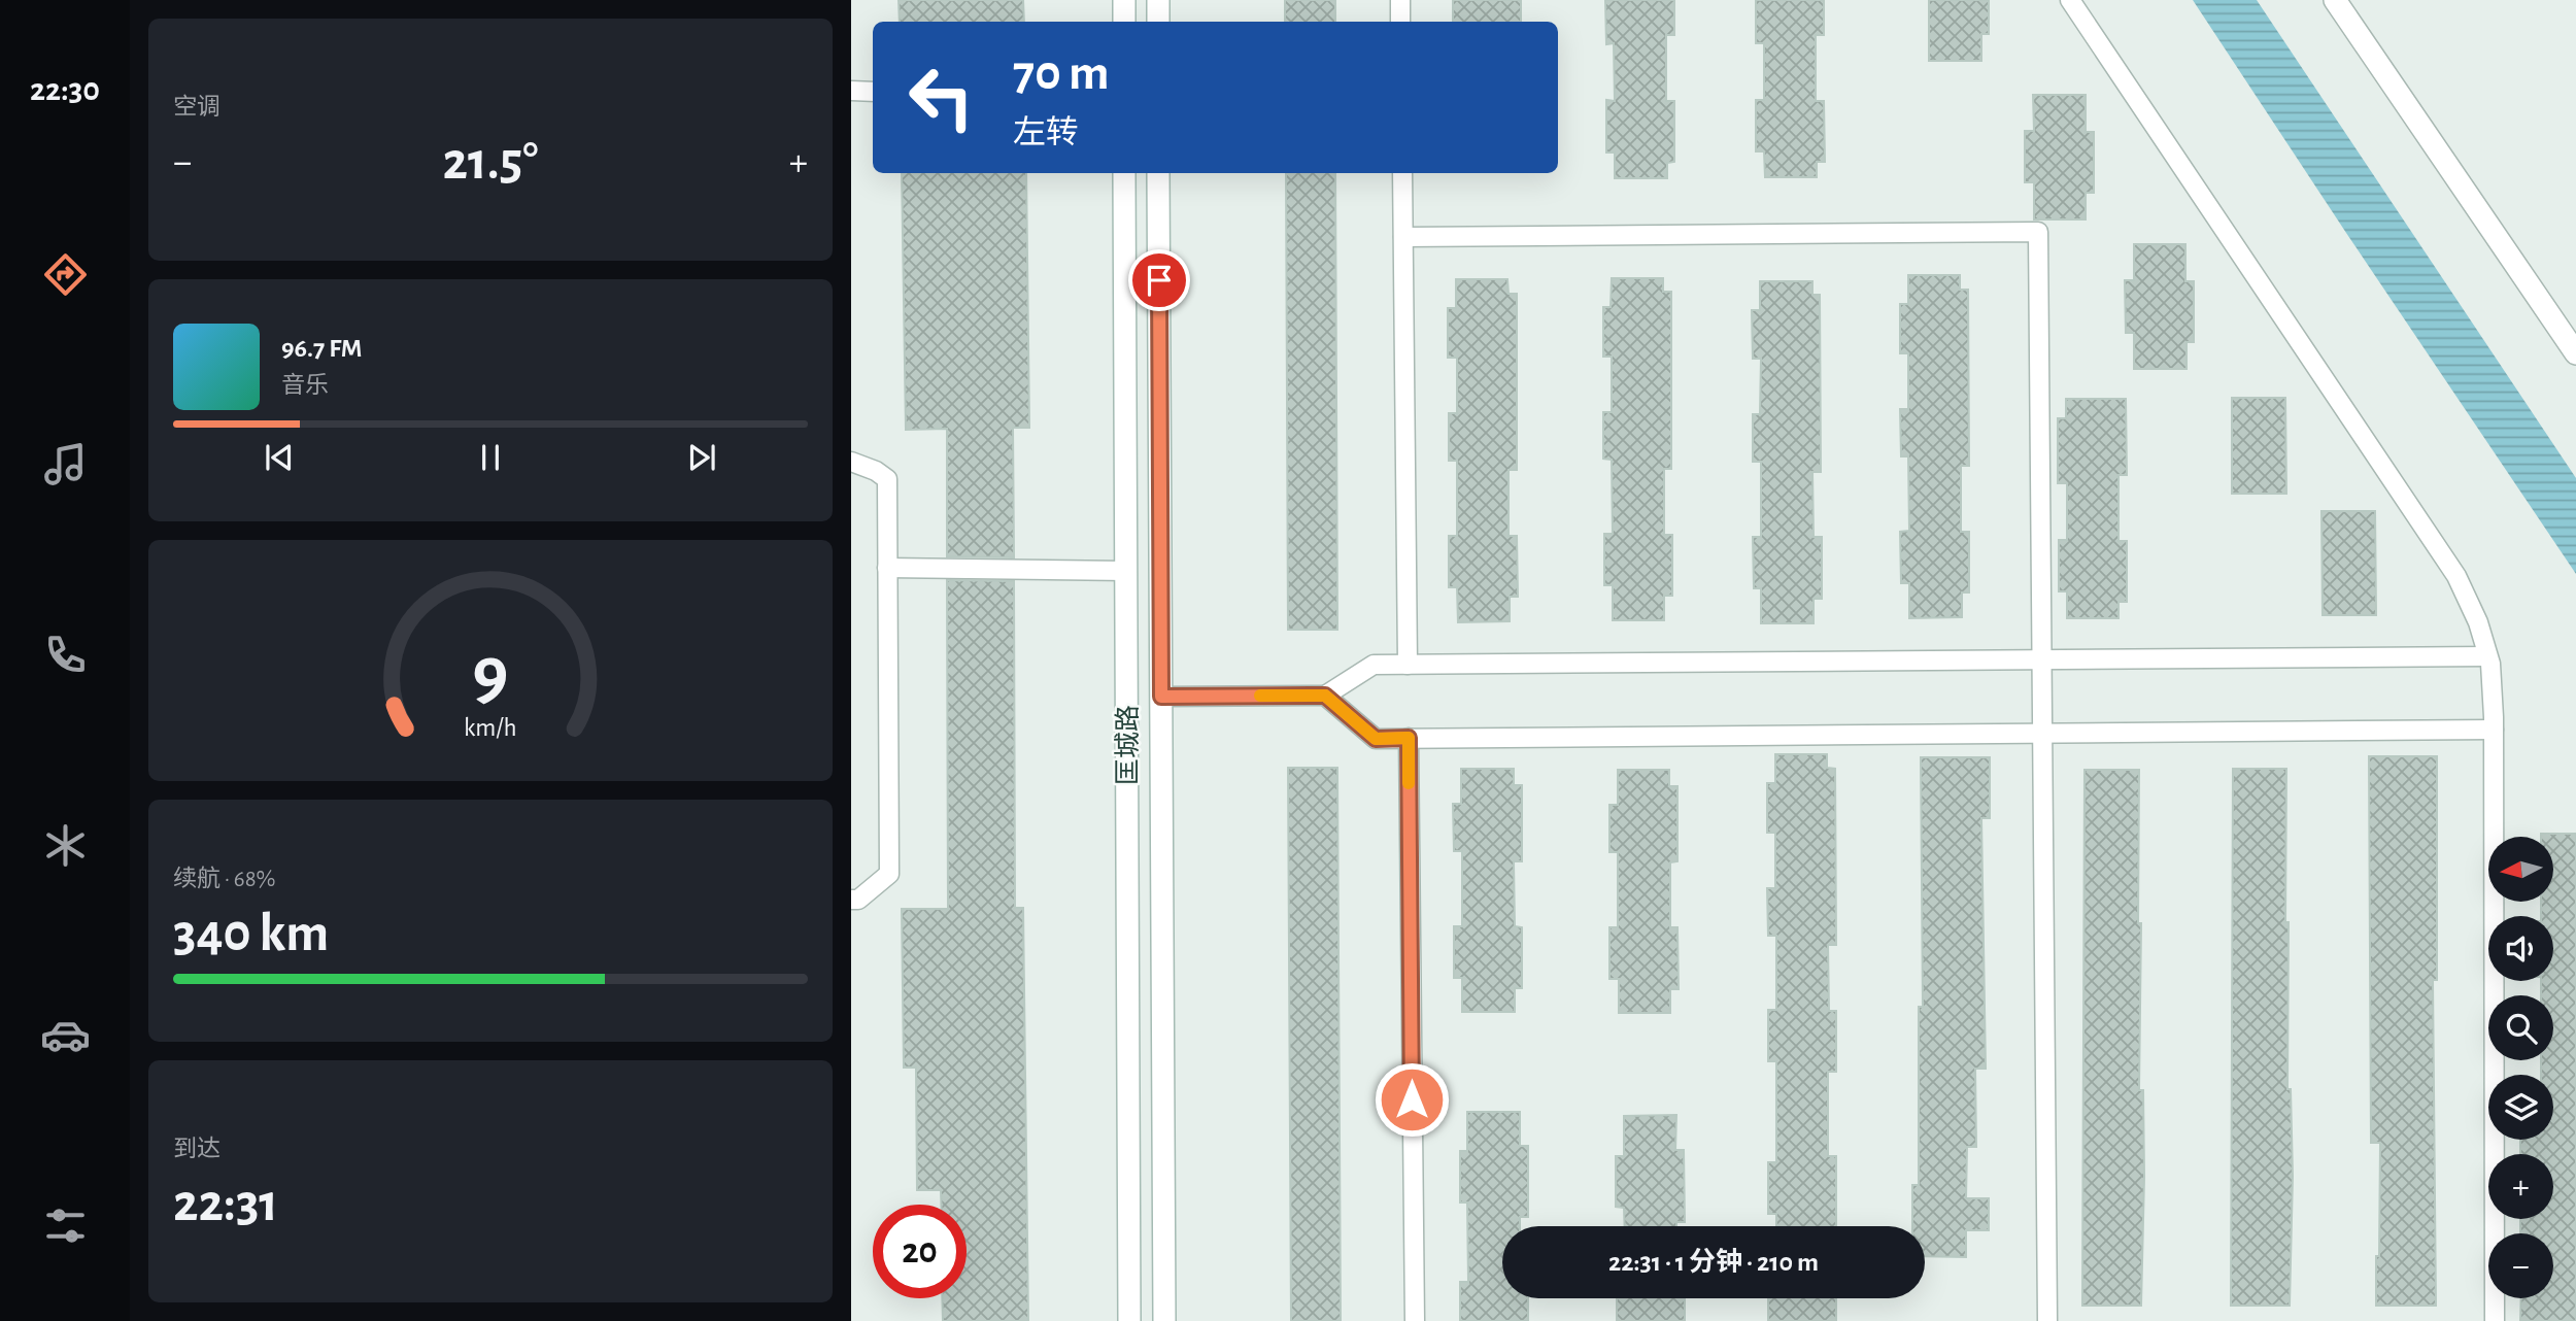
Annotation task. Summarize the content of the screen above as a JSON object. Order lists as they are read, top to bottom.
{
  "streets": {
    "main road": ["匡城路"]
  },
  "north": "left",
  "page": {
    "tabs": "22:30",
    "tile": [
      "空调",
      ["续航 · 68%", "340 km"],
      ["到达", "22:31"]
    ],
    "turn": ["70 m", "左转"],
    "heat": ["−", "21.5°", "+"],
    "song": ["96.7 FM", "音乐"],
    "map_buttons": ["+", "−"],
    "limit": "20",
    "trip": "22:31 · 1 分钟 · 210 m",
    "gauge": ["9", "km/h"]
  }
}
